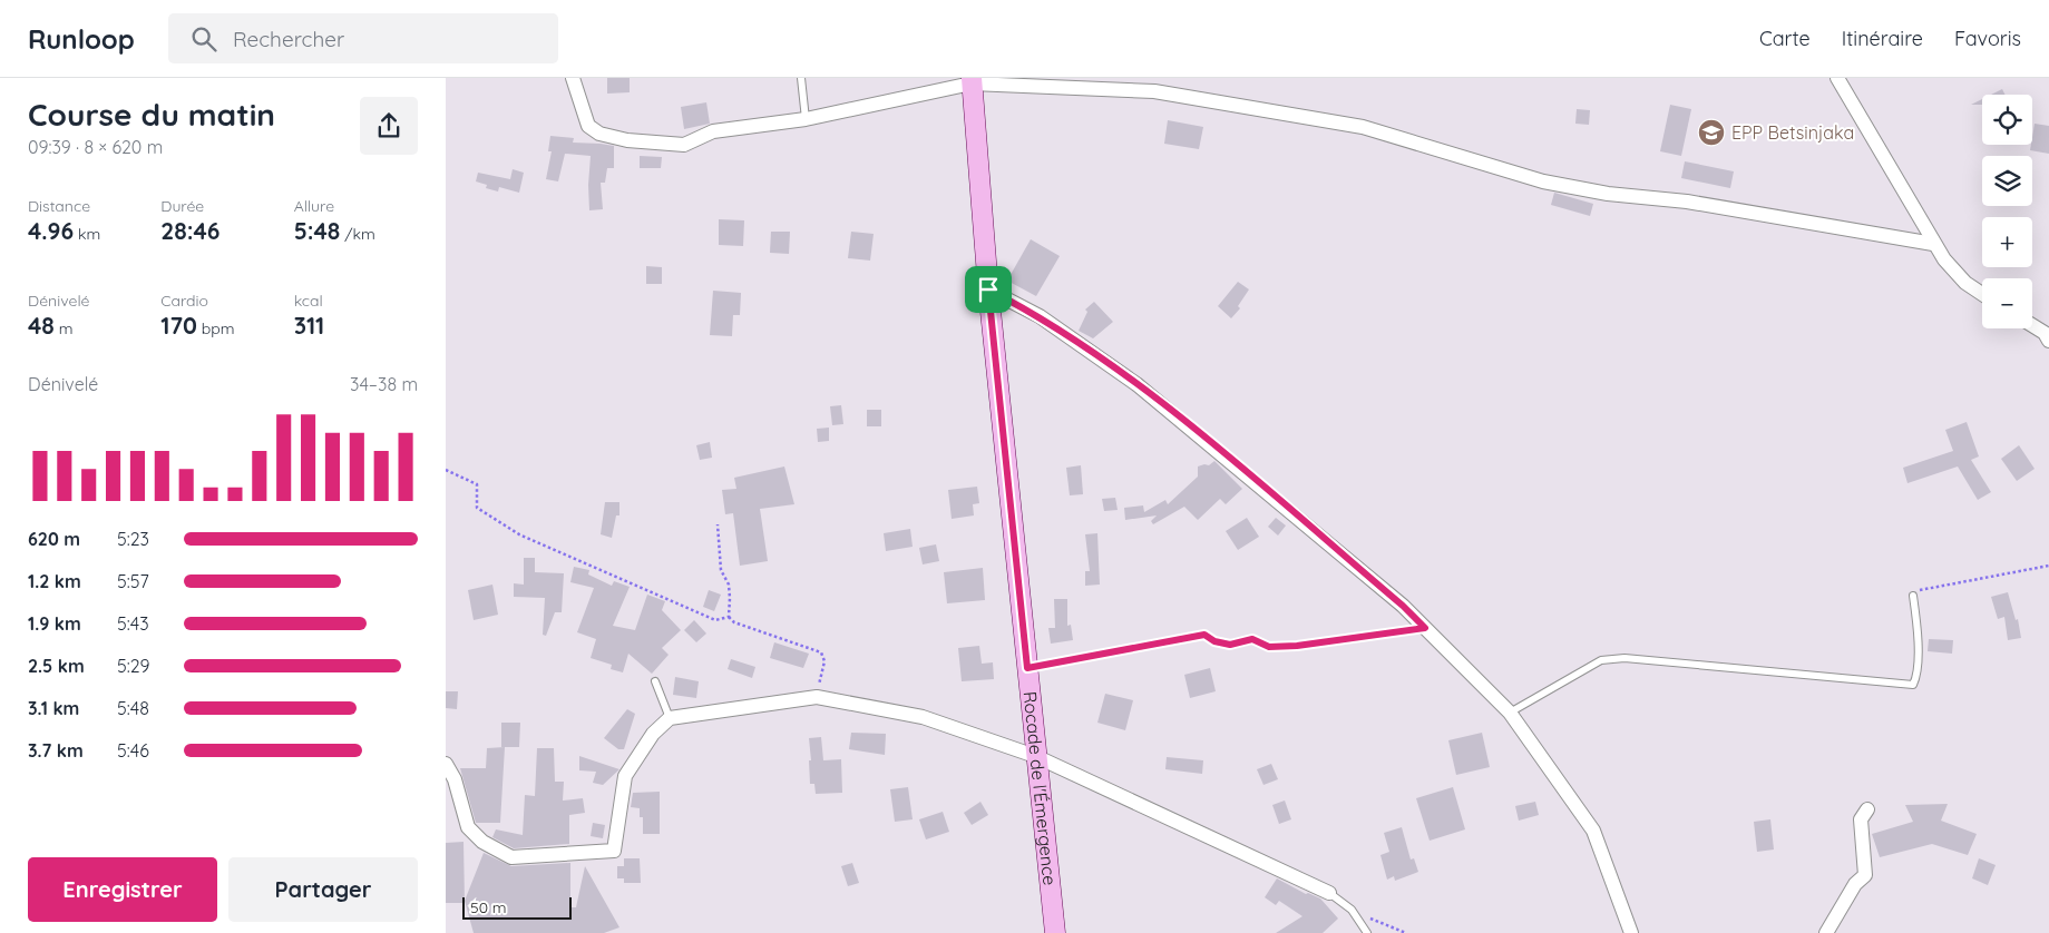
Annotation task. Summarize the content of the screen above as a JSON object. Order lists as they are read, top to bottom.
{
  "streets": {
    "street": ["Rocade de l'Émergence"]
  },
  "places": {
    "school or university": ["EPP Betsinjaka"]
  },
  "scale_bar": "50 m",
  "page": {
    "header": "Runloop",
    "search": "Rechercher",
    "nav": ["Carte", "Itinéraire", "Favoris"],
    "heading": ["Course du matin", "09:39 · 8 × 620 m"],
    "map_buttons": ["+", "−"],
    "stats": [
      ["Distance", "4.96 km"],
      ["Durée", "28:46"],
      ["Allure", "5:48 /km"],
      ["Dénivelé", "48 m"],
      ["Cardio", "170 bpm"],
      ["kcal", "311"]
    ],
    "chart": ["Dénivelé", "34–38 m"],
    "list": [
      {
        "name": "620 m",
        "note": "5:23"
      },
      {
        "name": "1.2 km",
        "note": "5:57"
      },
      {
        "name": "1.9 km",
        "note": "5:43"
      },
      {
        "name": "2.5 km",
        "note": "5:29"
      },
      {
        "name": "3.1 km",
        "note": "5:48"
      },
      {
        "name": "3.7 km",
        "note": "5:46"
      }
    ],
    "buttons": ["Enregistrer", "Partager"],
    "scale": "50 m"
  }
}
